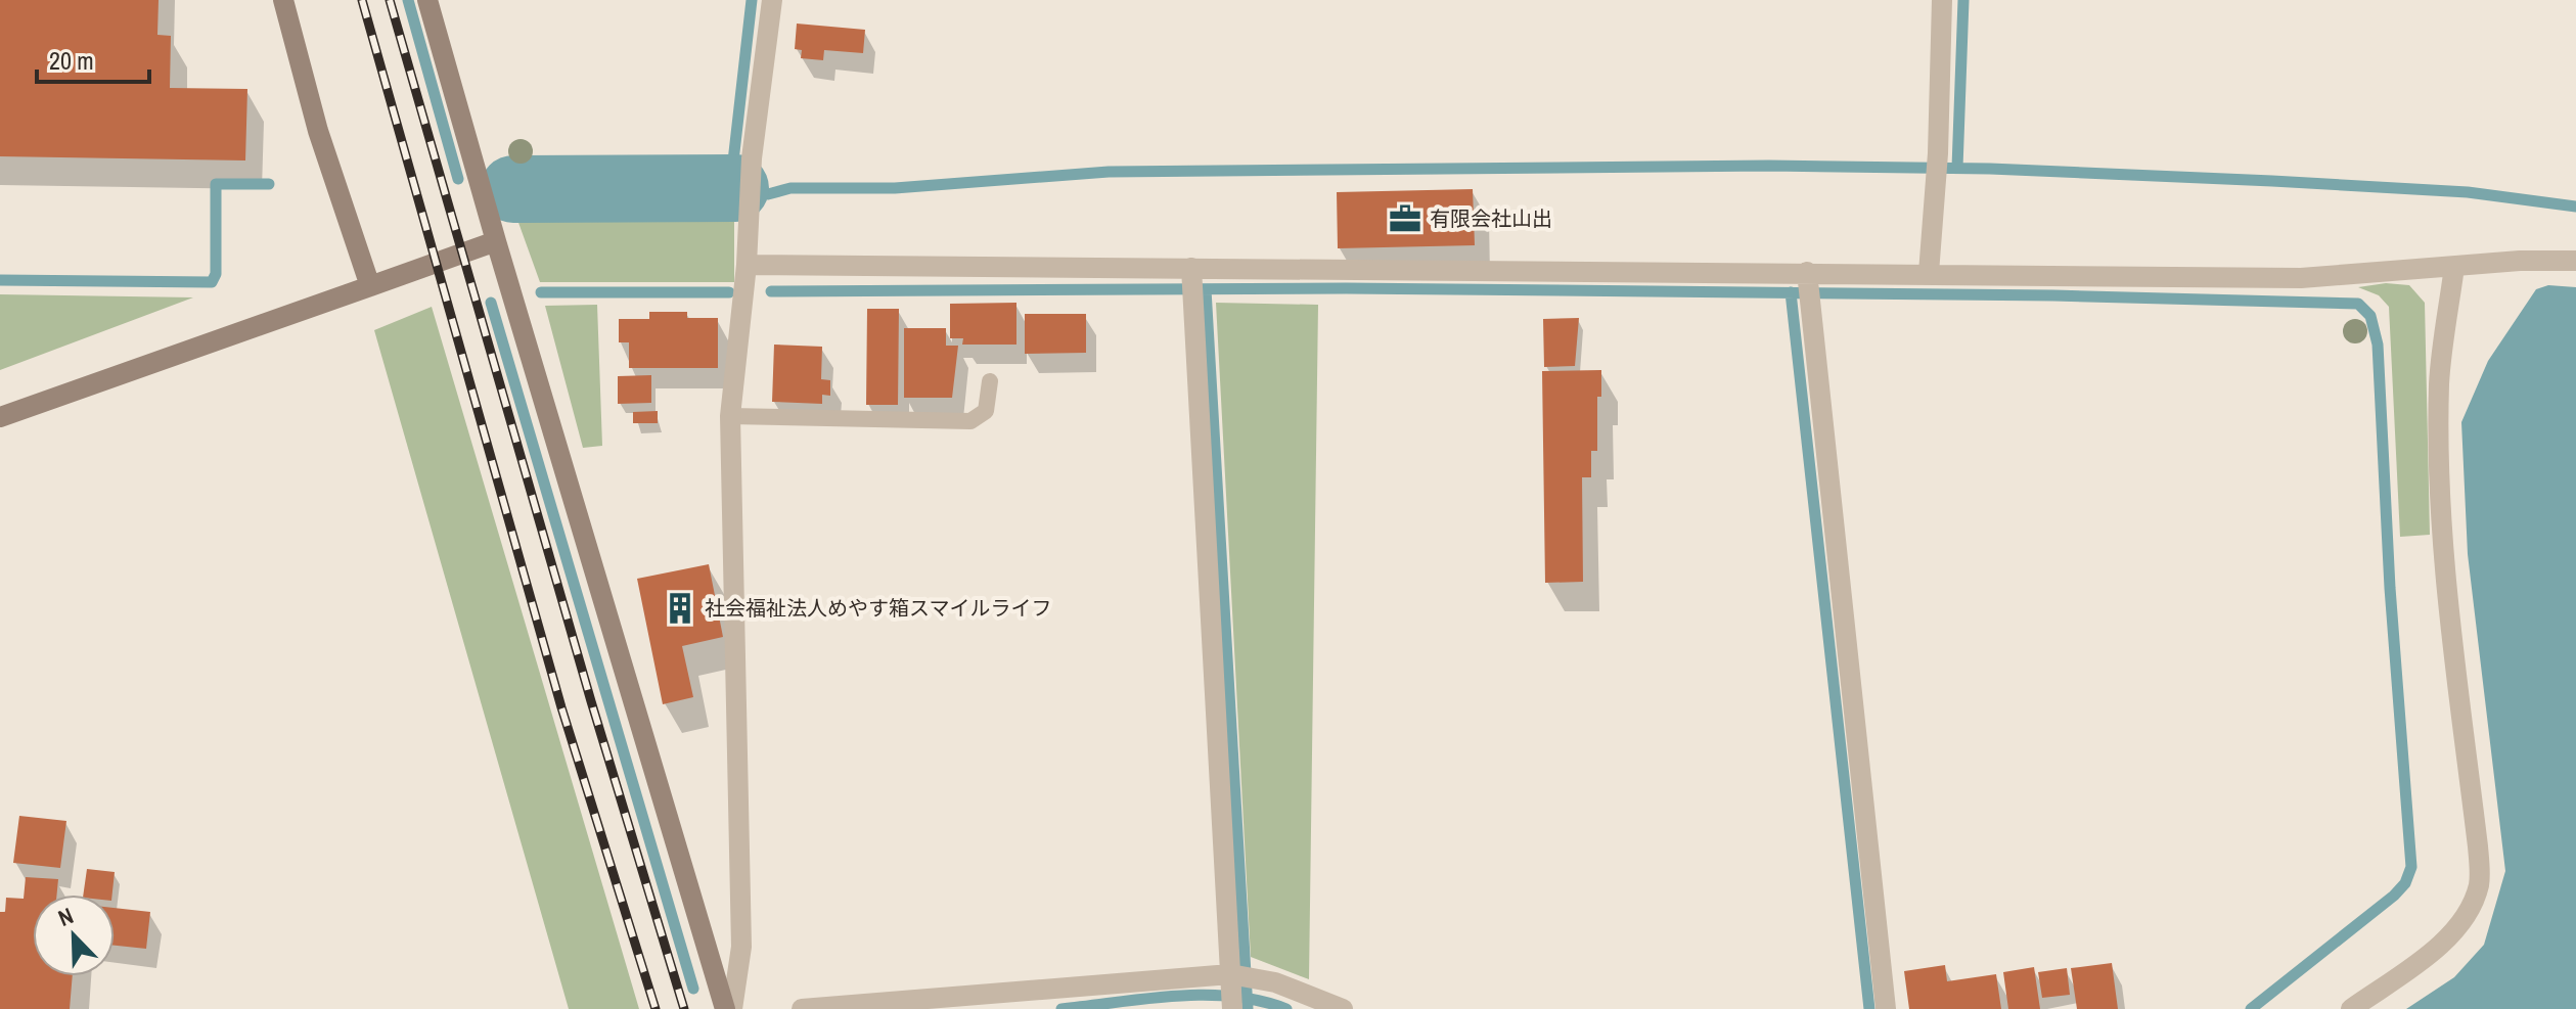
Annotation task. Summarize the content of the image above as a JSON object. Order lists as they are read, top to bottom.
{
  "places": {
    "office": ["有限会社山出"],
    "building": ["社会福祉法人めやす箱スマイルライフ"]
  },
  "scale_bar": "20 m",
  "north": "top left"
}
